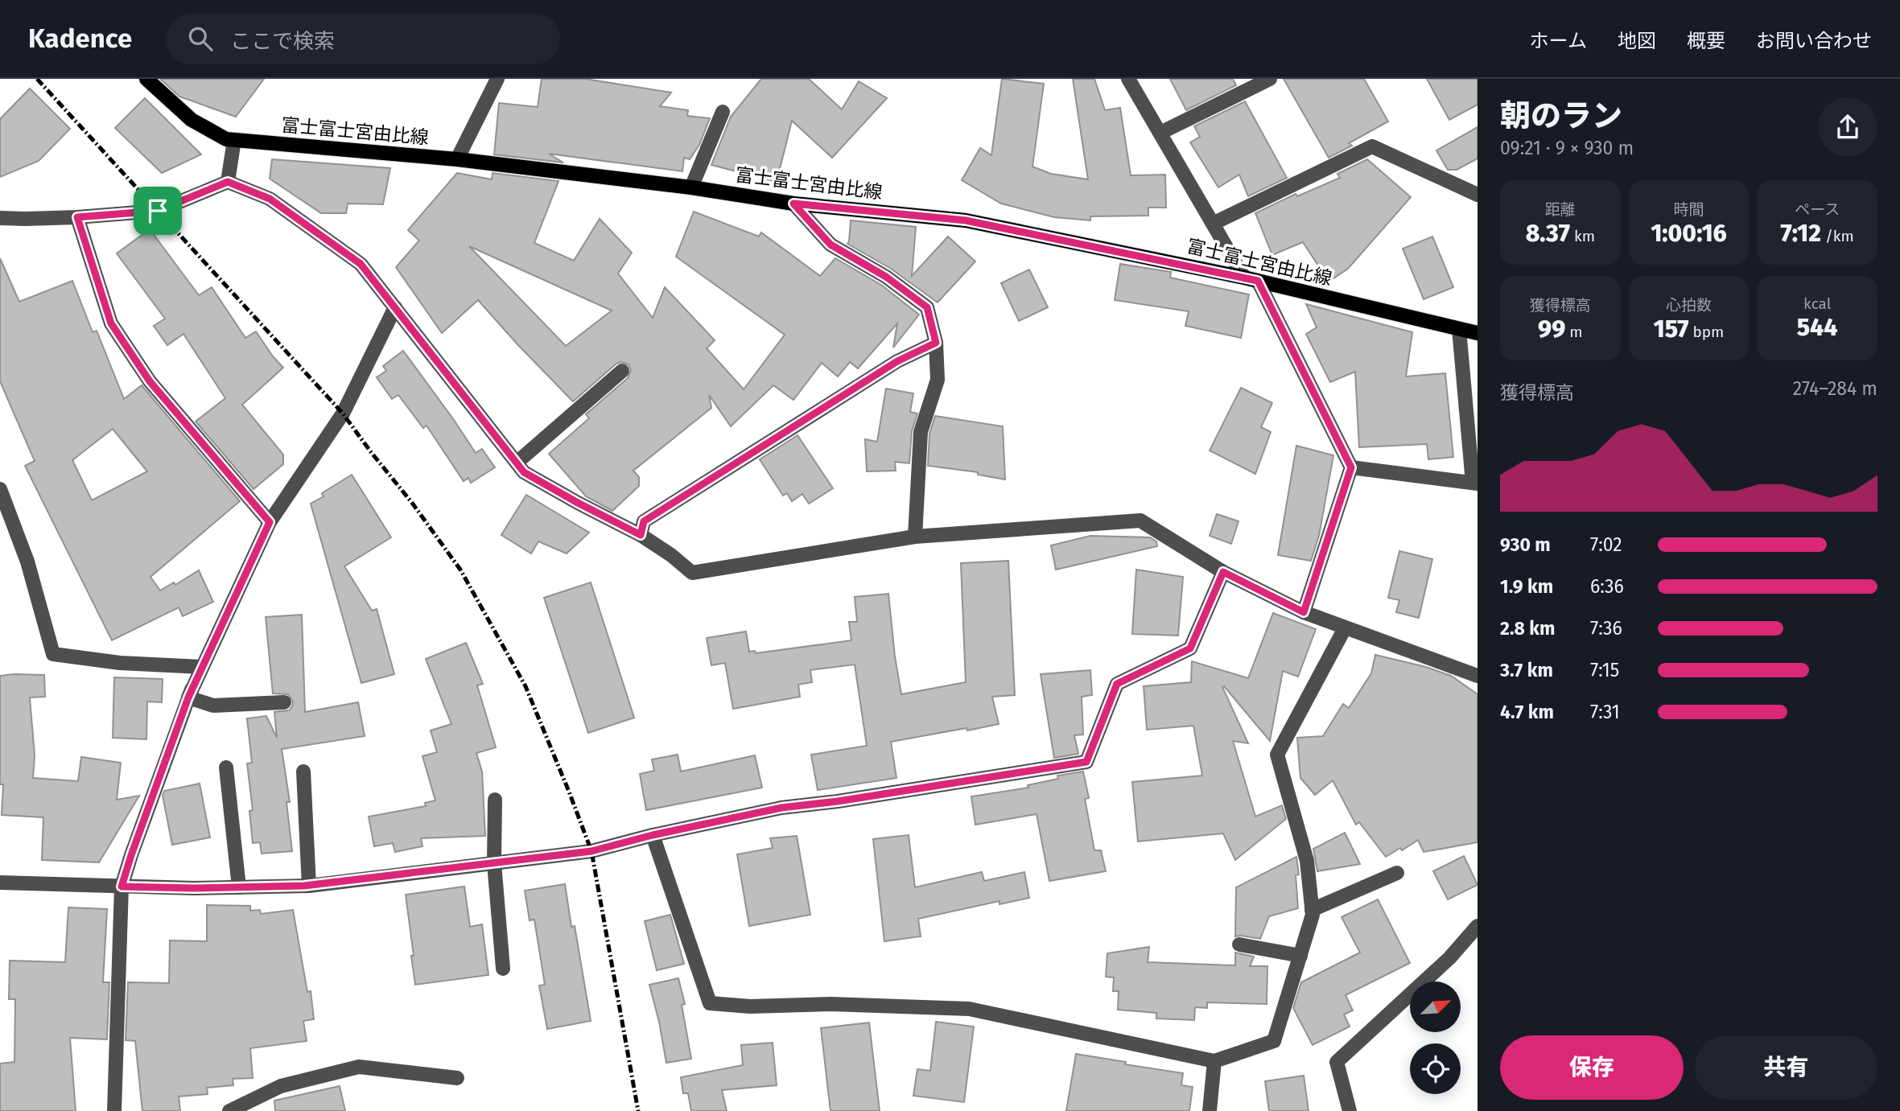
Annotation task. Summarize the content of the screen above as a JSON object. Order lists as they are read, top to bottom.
{
  "streets": {
    "main road": ["富士富士宮由比線"]
  },
  "north": "top right",
  "page": {
    "header": "Kadence",
    "search": "ここで検索",
    "nav": [
      "ホーム",
      "地図",
      "概要",
      "お問い合わせ"
    ],
    "heading": ["朝のラン", "09:21 · 9 × 930 m"],
    "stats": [
      ["距離", "8.37 km"],
      ["時間", "1:00:16"],
      ["ペース", "7:12 /km"],
      ["獲得標高", "99 m"],
      ["心拍数", "157 bpm"],
      ["kcal", "544"]
    ],
    "chart": ["獲得標高", "274–284 m"],
    "list": [
      {
        "name": "930 m",
        "note": "7:02"
      },
      {
        "name": "1.9 km",
        "note": "6:36"
      },
      {
        "name": "2.8 km",
        "note": "7:36"
      },
      {
        "name": "3.7 km",
        "note": "7:15"
      },
      {
        "name": "4.7 km",
        "note": "7:31"
      }
    ],
    "buttons": ["保存", "共有"]
  }
}
